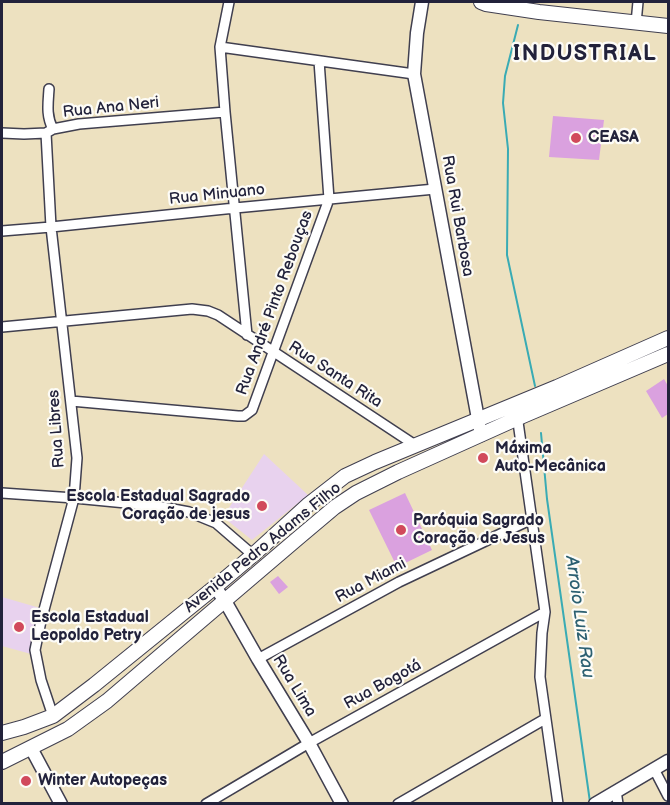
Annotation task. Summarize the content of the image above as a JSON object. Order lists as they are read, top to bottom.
{
  "streets": {
    "main road": ["Avenida Pedro Adams Filho"],
    "street": [
      "Rua Ana Neri",
      "Rua Minuano",
      "Rua Rui Barbosa",
      "Rua André Pinto Rebouças",
      "Rua Santa Rita",
      "Rua Libres",
      "Rua Miami",
      "Rua Bogotá",
      "Rua Lima"
    ]
  },
  "crossings": [
    ["Rua Ana Neri", "Rua Libres"],
    ["Rua Minuano", "Rua Rui Barbosa"],
    ["Rua Minuano", "Rua André Pinto Rebouças"],
    ["Rua Minuano", "Rua Libres"],
    ["Rua Rui Barbosa", "Avenida Pedro Adams Filho"],
    ["Rua André Pinto Rebouças", "Rua Santa Rita"],
    ["Rua André Pinto Rebouças", "Rua Libres"],
    ["Rua Santa Rita", "Rua Libres"],
    ["Rua Santa Rita", "Avenida Pedro Adams Filho"],
    ["Rua Libres", "Avenida Pedro Adams Filho"],
    ["Avenida Pedro Adams Filho", "Rua Lima"],
    ["Rua Miami", "Rua Lima"],
    ["Rua Bogotá", "Rua Lima"]
  ],
  "districts": ["INDUSTRIAL"],
  "water": ["Arroio Luiz Rau"],
  "places": [
    "CEASA",
    "Máxima Auto-Mecânica",
    "Escola Estadual Sagrado Coração de jesus",
    "Paróquia Sagrado Coração de Jesus",
    "Escola Estadual Leopoldo Petry",
    "Winter Autopeças"
  ]
}
